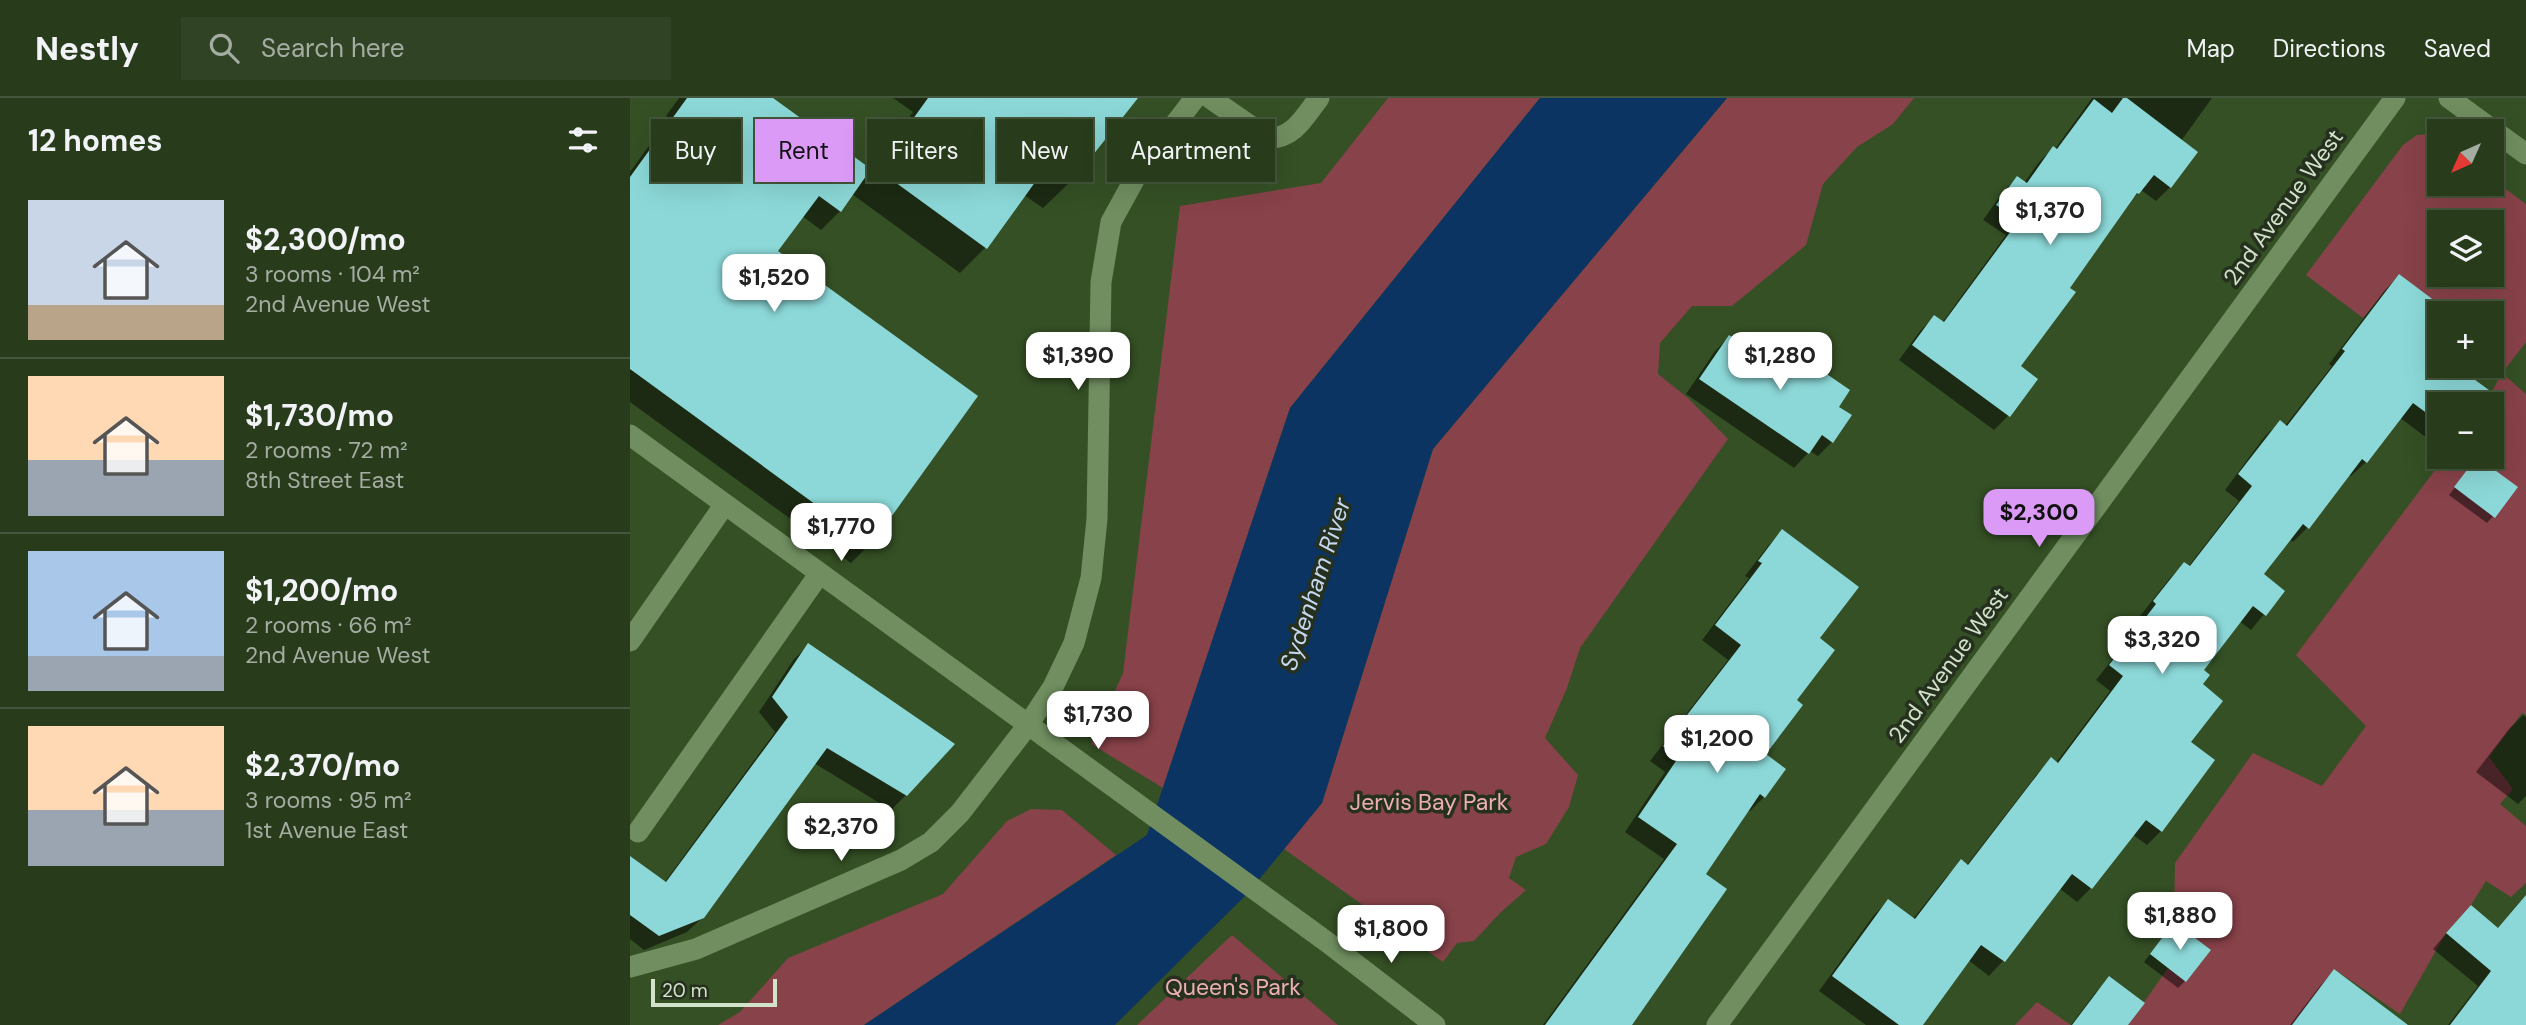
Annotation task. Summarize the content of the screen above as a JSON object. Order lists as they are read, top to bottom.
{
  "streets": {
    "street": ["2nd Avenue West"]
  },
  "water": ["Sydenham River"],
  "parks": ["Jervis Bay Park", "Queen's Park"],
  "scale_bar": "20 m",
  "north": "bottom left",
  "page": {
    "header": "Nestly",
    "search": "Search here",
    "nav": ["Map", "Directions", "Saved"],
    "heading": "12 homes",
    "map_buttons": ["+", "−"],
    "chip": [
      "Buy",
      "Rent",
      "Filters",
      "New",
      "Apartment"
    ],
    "list": [
      {
        "name": "$2,300/mo",
        "note": "3 rooms · 104 m² · 2nd Avenue West"
      },
      {
        "name": "$1,730/mo",
        "note": "2 rooms · 72 m² · 8th Street East"
      },
      {
        "name": "$1,200/mo",
        "note": "2 rooms · 66 m² · 2nd Avenue West"
      },
      {
        "name": "$2,370/mo",
        "note": "3 rooms · 95 m² · 1st Avenue East"
      }
    ],
    "price": [
      "$1,370",
      "$1,520",
      "$1,390",
      "$1,280",
      "$2,300",
      "$1,770",
      "$3,320",
      "$1,730",
      "$1,200",
      "$2,370",
      "$1,880",
      "$1,800"
    ],
    "scale": "20 m"
  }
}
